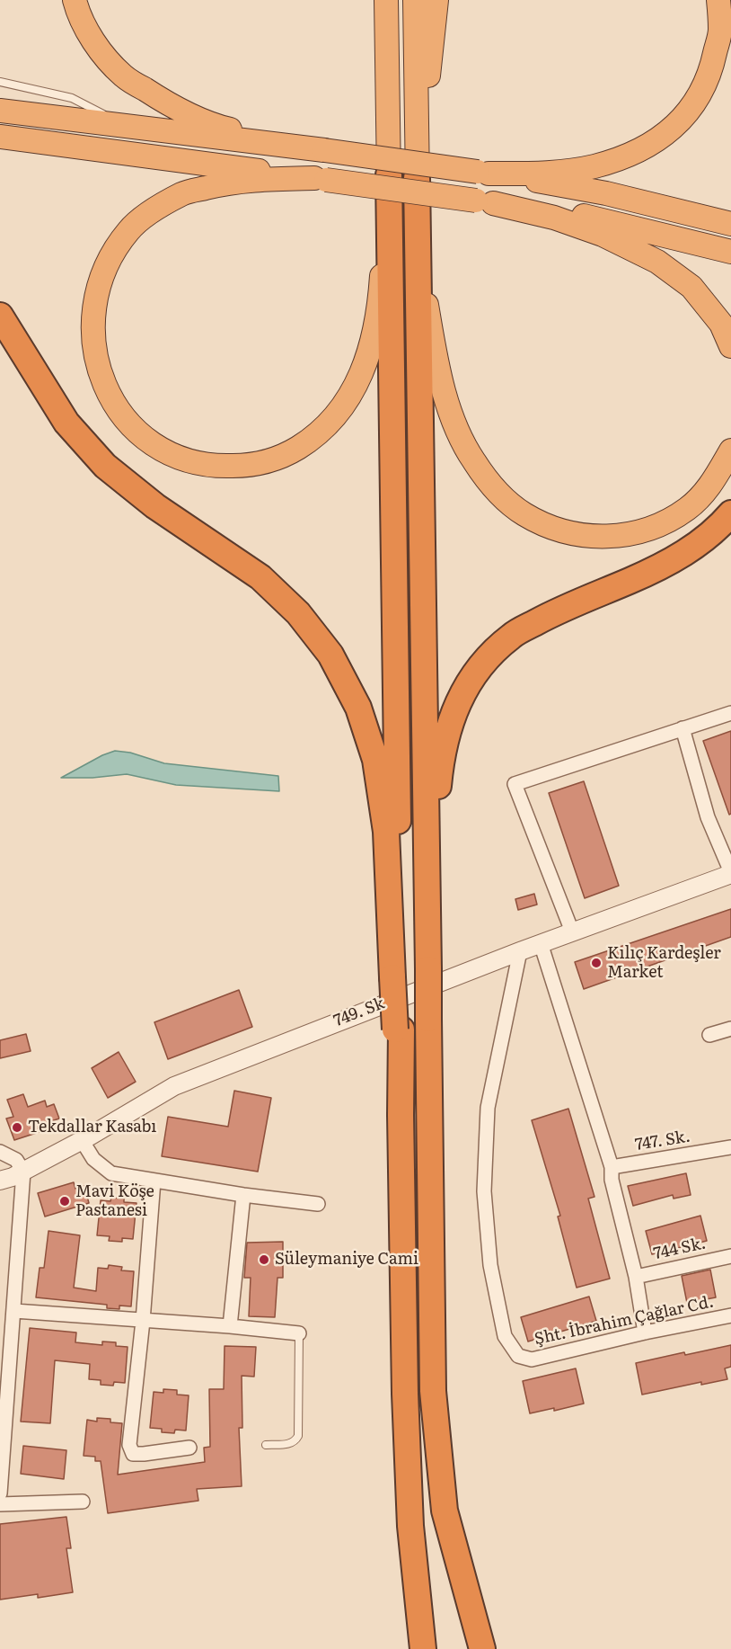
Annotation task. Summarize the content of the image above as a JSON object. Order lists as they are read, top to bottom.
{
  "streets": {
    "street": [
      "749. Sk",
      "747. Sk.",
      "744 Sk.",
      "Şht. İbrahim Çağlar Cd."
    ]
  },
  "crossings": [
    ["749. Sk", "Şht. İbrahim Çağlar Cd."]
  ],
  "places": [
    "Kılıç Kardeşler Market",
    "Tekdallar Kasabı",
    "Mavi Köşe Pastanesi",
    "Süleymaniye Cami"
  ]
}
